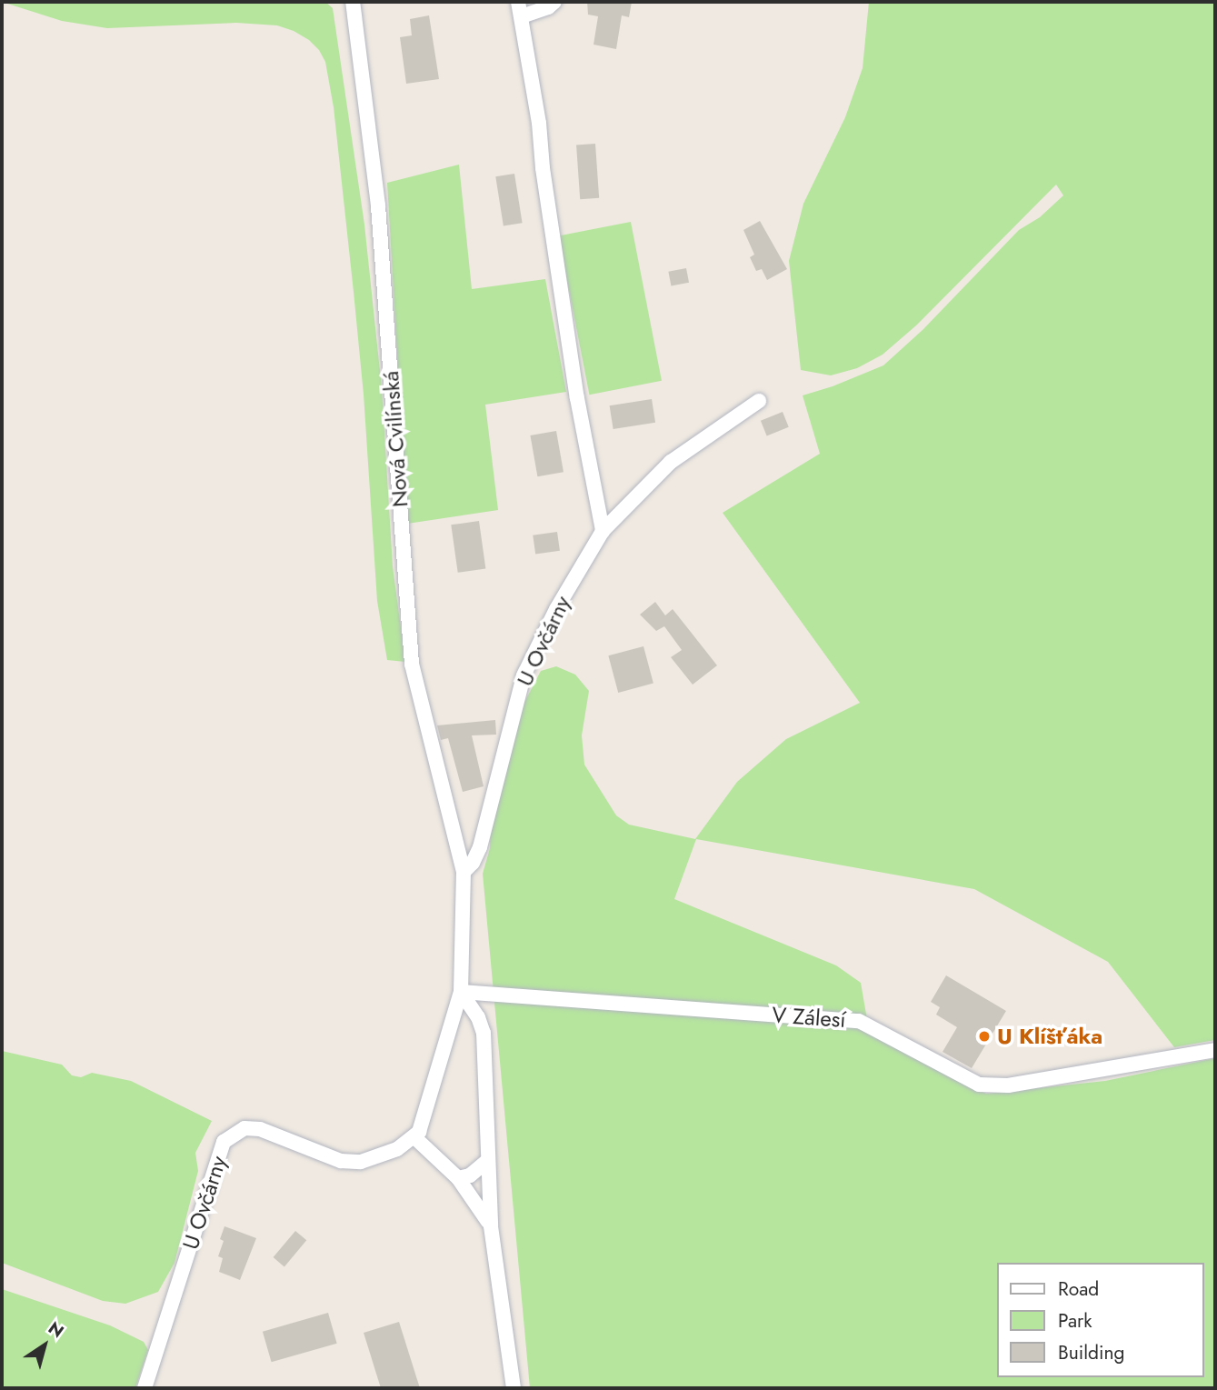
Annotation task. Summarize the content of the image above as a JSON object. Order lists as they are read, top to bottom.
{
  "streets": {
    "street": ["Nová Cvilínská", "U Ovčárny", "V Zálesí"]
  },
  "crossings": [
    ["Nová Cvilínská", "U Ovčárny"]
  ],
  "places": ["U Klíšťáka"],
  "legend": ["Road", "Park", "Building"],
  "north": "top right"
}
